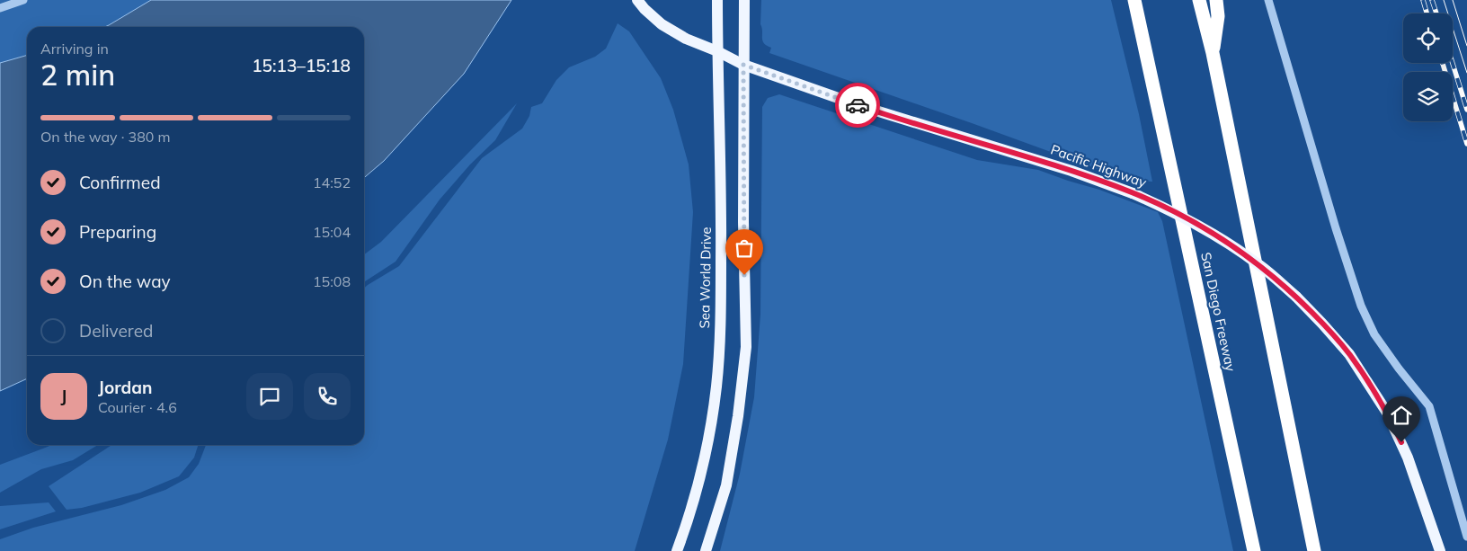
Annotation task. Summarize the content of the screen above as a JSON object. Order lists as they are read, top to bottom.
{
  "streets": {
    "highway": ["San Diego Freeway"],
    "main road": ["Pacific Highway", "Sea World Drive"]
  },
  "crossings": [
    ["Pacific Highway", "Sea World Drive"]
  ],
  "page": {
    "heading": ["2 min", "Arriving in", "15:13–15:18"],
    "panel": ["Jordan", "Courier · 4.6"],
    "bar": "On the way · 380 m",
    "list": [
      ["Confirmed", "14:52"],
      ["Preparing", "15:04"],
      ["On the way", "15:08"],
      "Delivered"
    ],
    "round": "J"
  }
}
